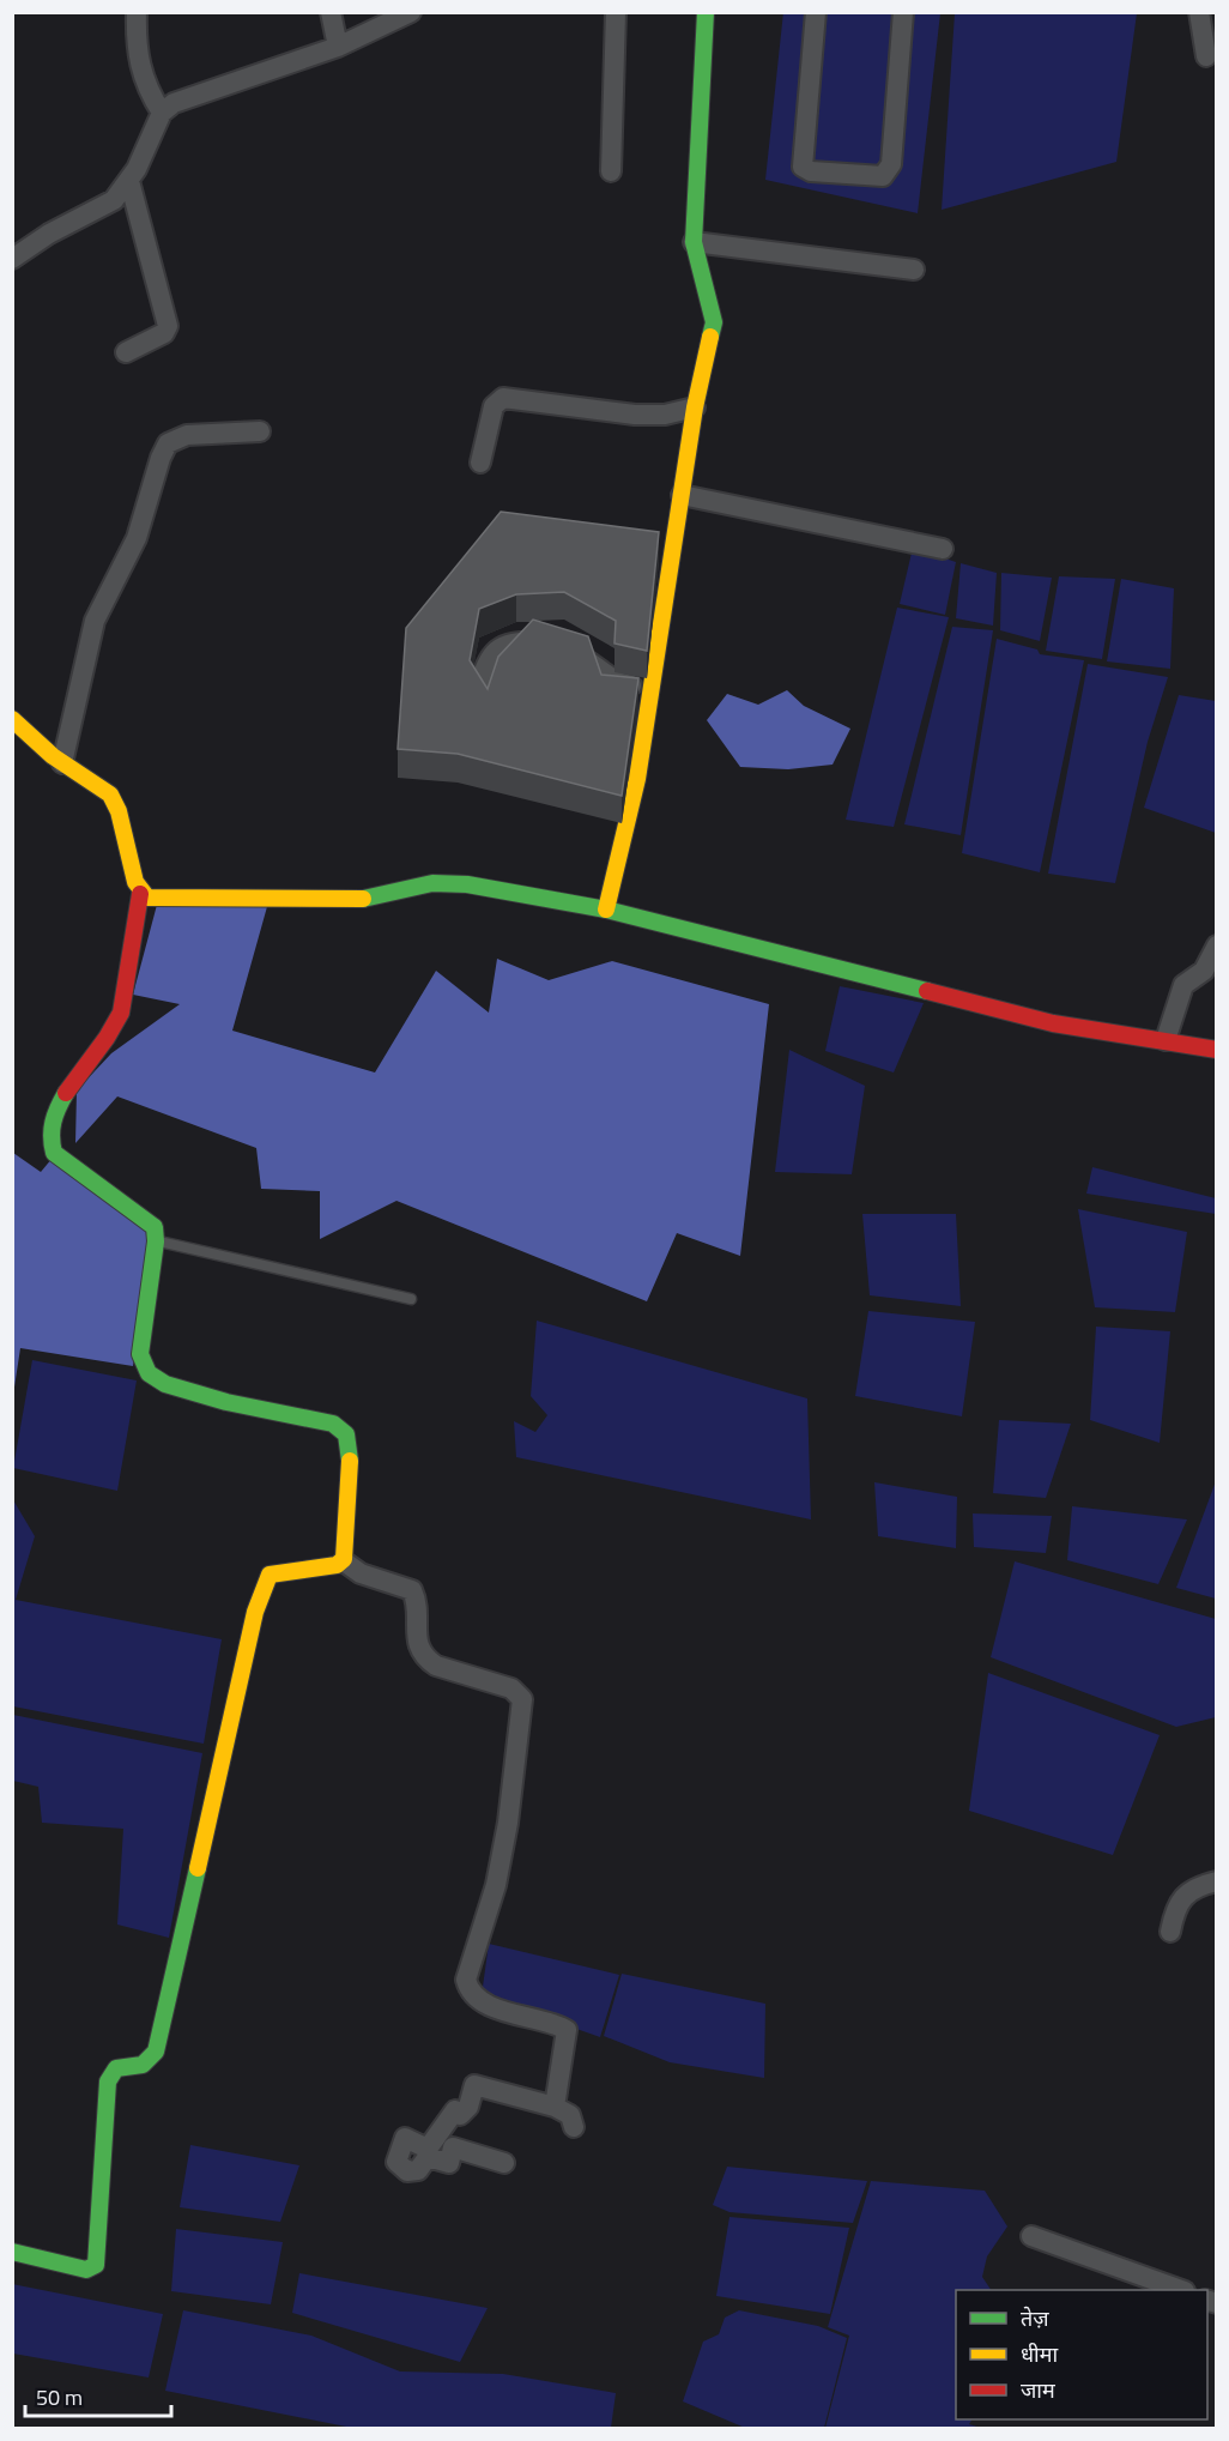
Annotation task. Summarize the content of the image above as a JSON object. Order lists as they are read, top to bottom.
{
  "legend": ["तेज़", "धीमा", "जाम"],
  "scale_bar": "50 m"
}
